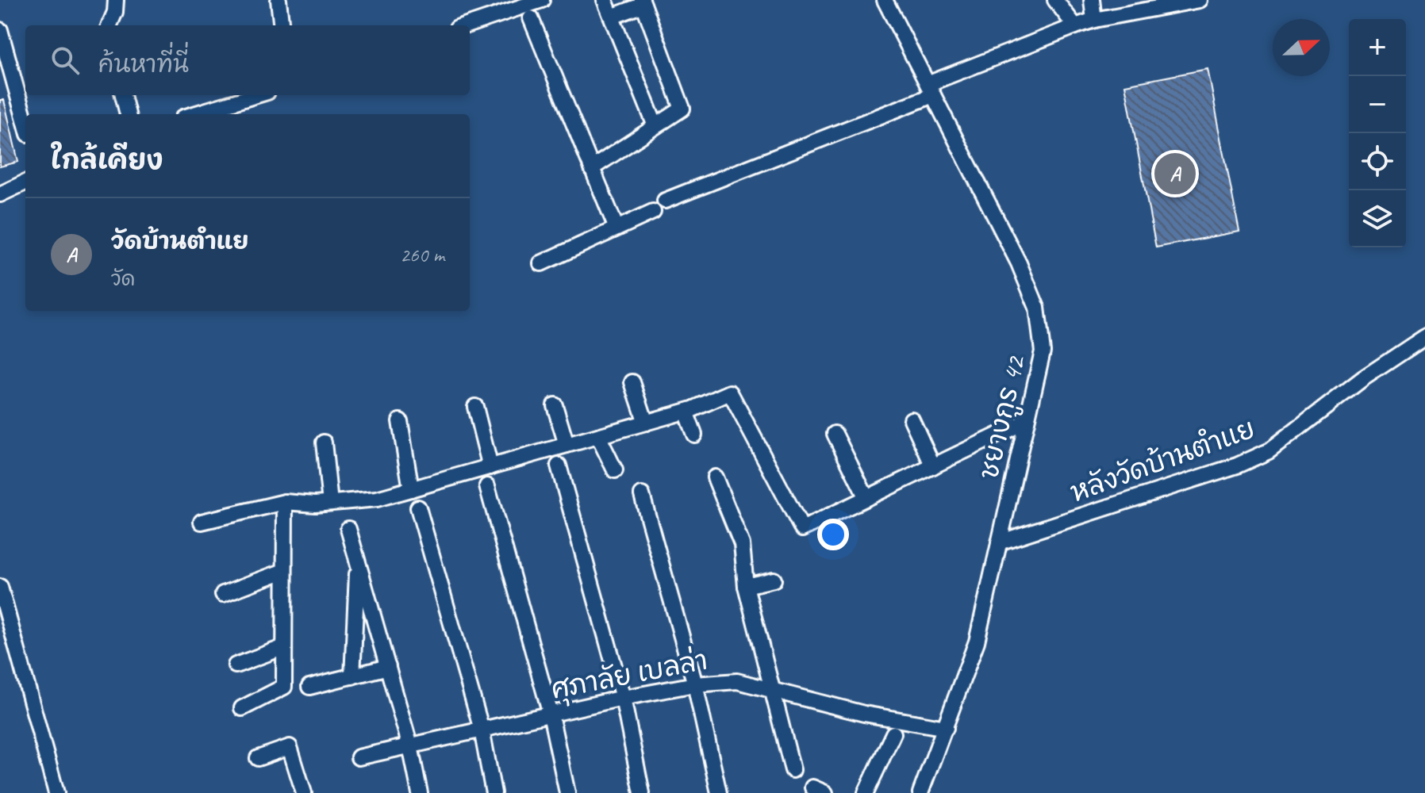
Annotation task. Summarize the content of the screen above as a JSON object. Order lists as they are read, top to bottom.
{
  "streets": {
    "street": ["ชยางกูร 42", "หลังวัดบ้านตำแย", "ศุภาลัย เบลล่า"]
  },
  "crossings": [
    ["ชยางกูร 42", "หลังวัดบ้านตำแย"],
    ["ชยางกูร 42", "ศุภาลัย เบลล่า"]
  ],
  "north": "right",
  "page": {
    "map_buttons": ["+", "−"],
    "search": "ค้นหาที่นี่",
    "heading": "ใกล้เคียง",
    "pins": "A",
    "list": [
      {
        "mark": "A",
        "name": "วัดบ้านตำแย",
        "note": "วัด",
        "value": "260 m"
      }
    ]
  }
}
